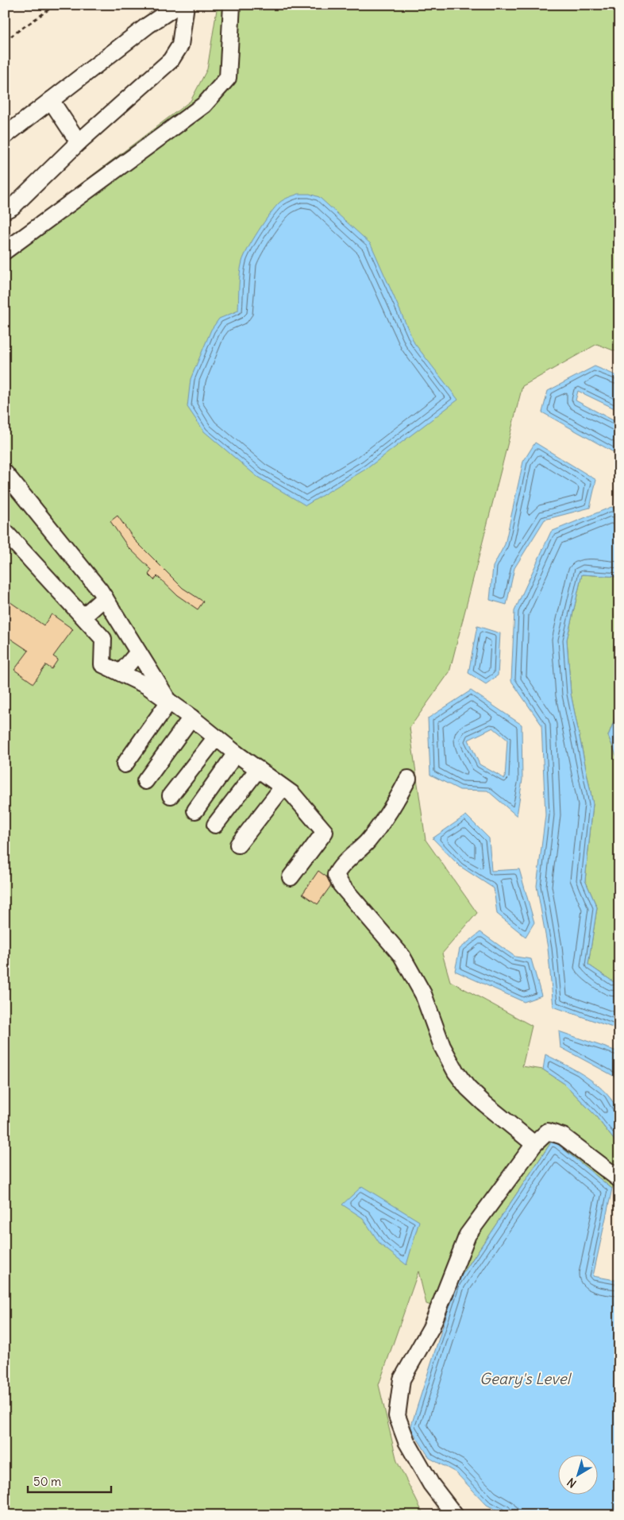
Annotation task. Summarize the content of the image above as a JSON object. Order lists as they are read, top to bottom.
{
  "water": ["Geary's Level"],
  "scale_bar": "50 m",
  "north": "bottom left"
}
